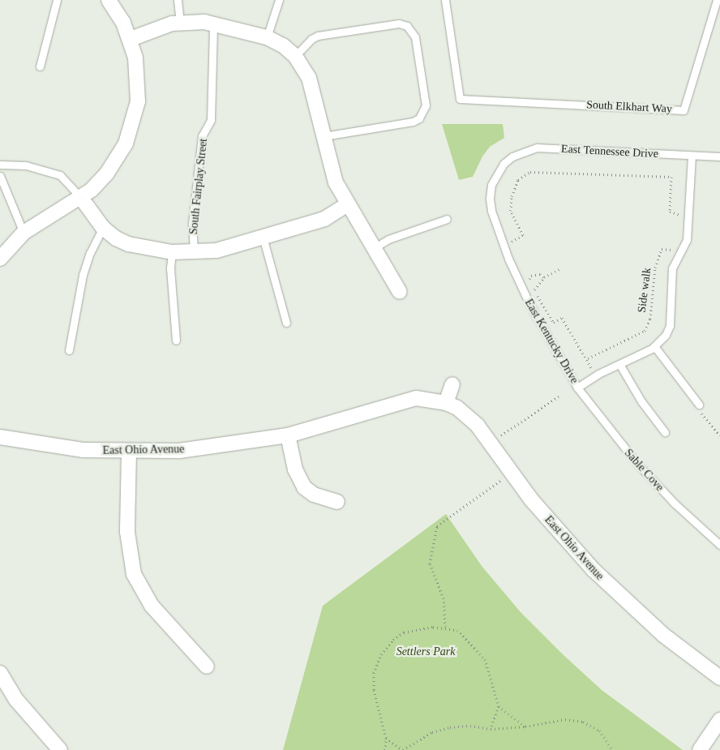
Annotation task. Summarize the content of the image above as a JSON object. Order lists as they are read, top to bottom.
{
  "streets": {
    "street": ["East Ohio Avenue"],
    "lane": [
      "South Elkhart Way",
      "East Tennessee Drive",
      "South Fairplay Street",
      "East Kentucky Drive",
      "Sable Cove"
    ],
    "path": ["Side walk"]
  },
  "crossings": [
    ["East Tennessee Drive", "East Kentucky Drive"],
    ["East Kentucky Drive", "Sable Cove"]
  ],
  "parks": ["Settlers Park"]
}
